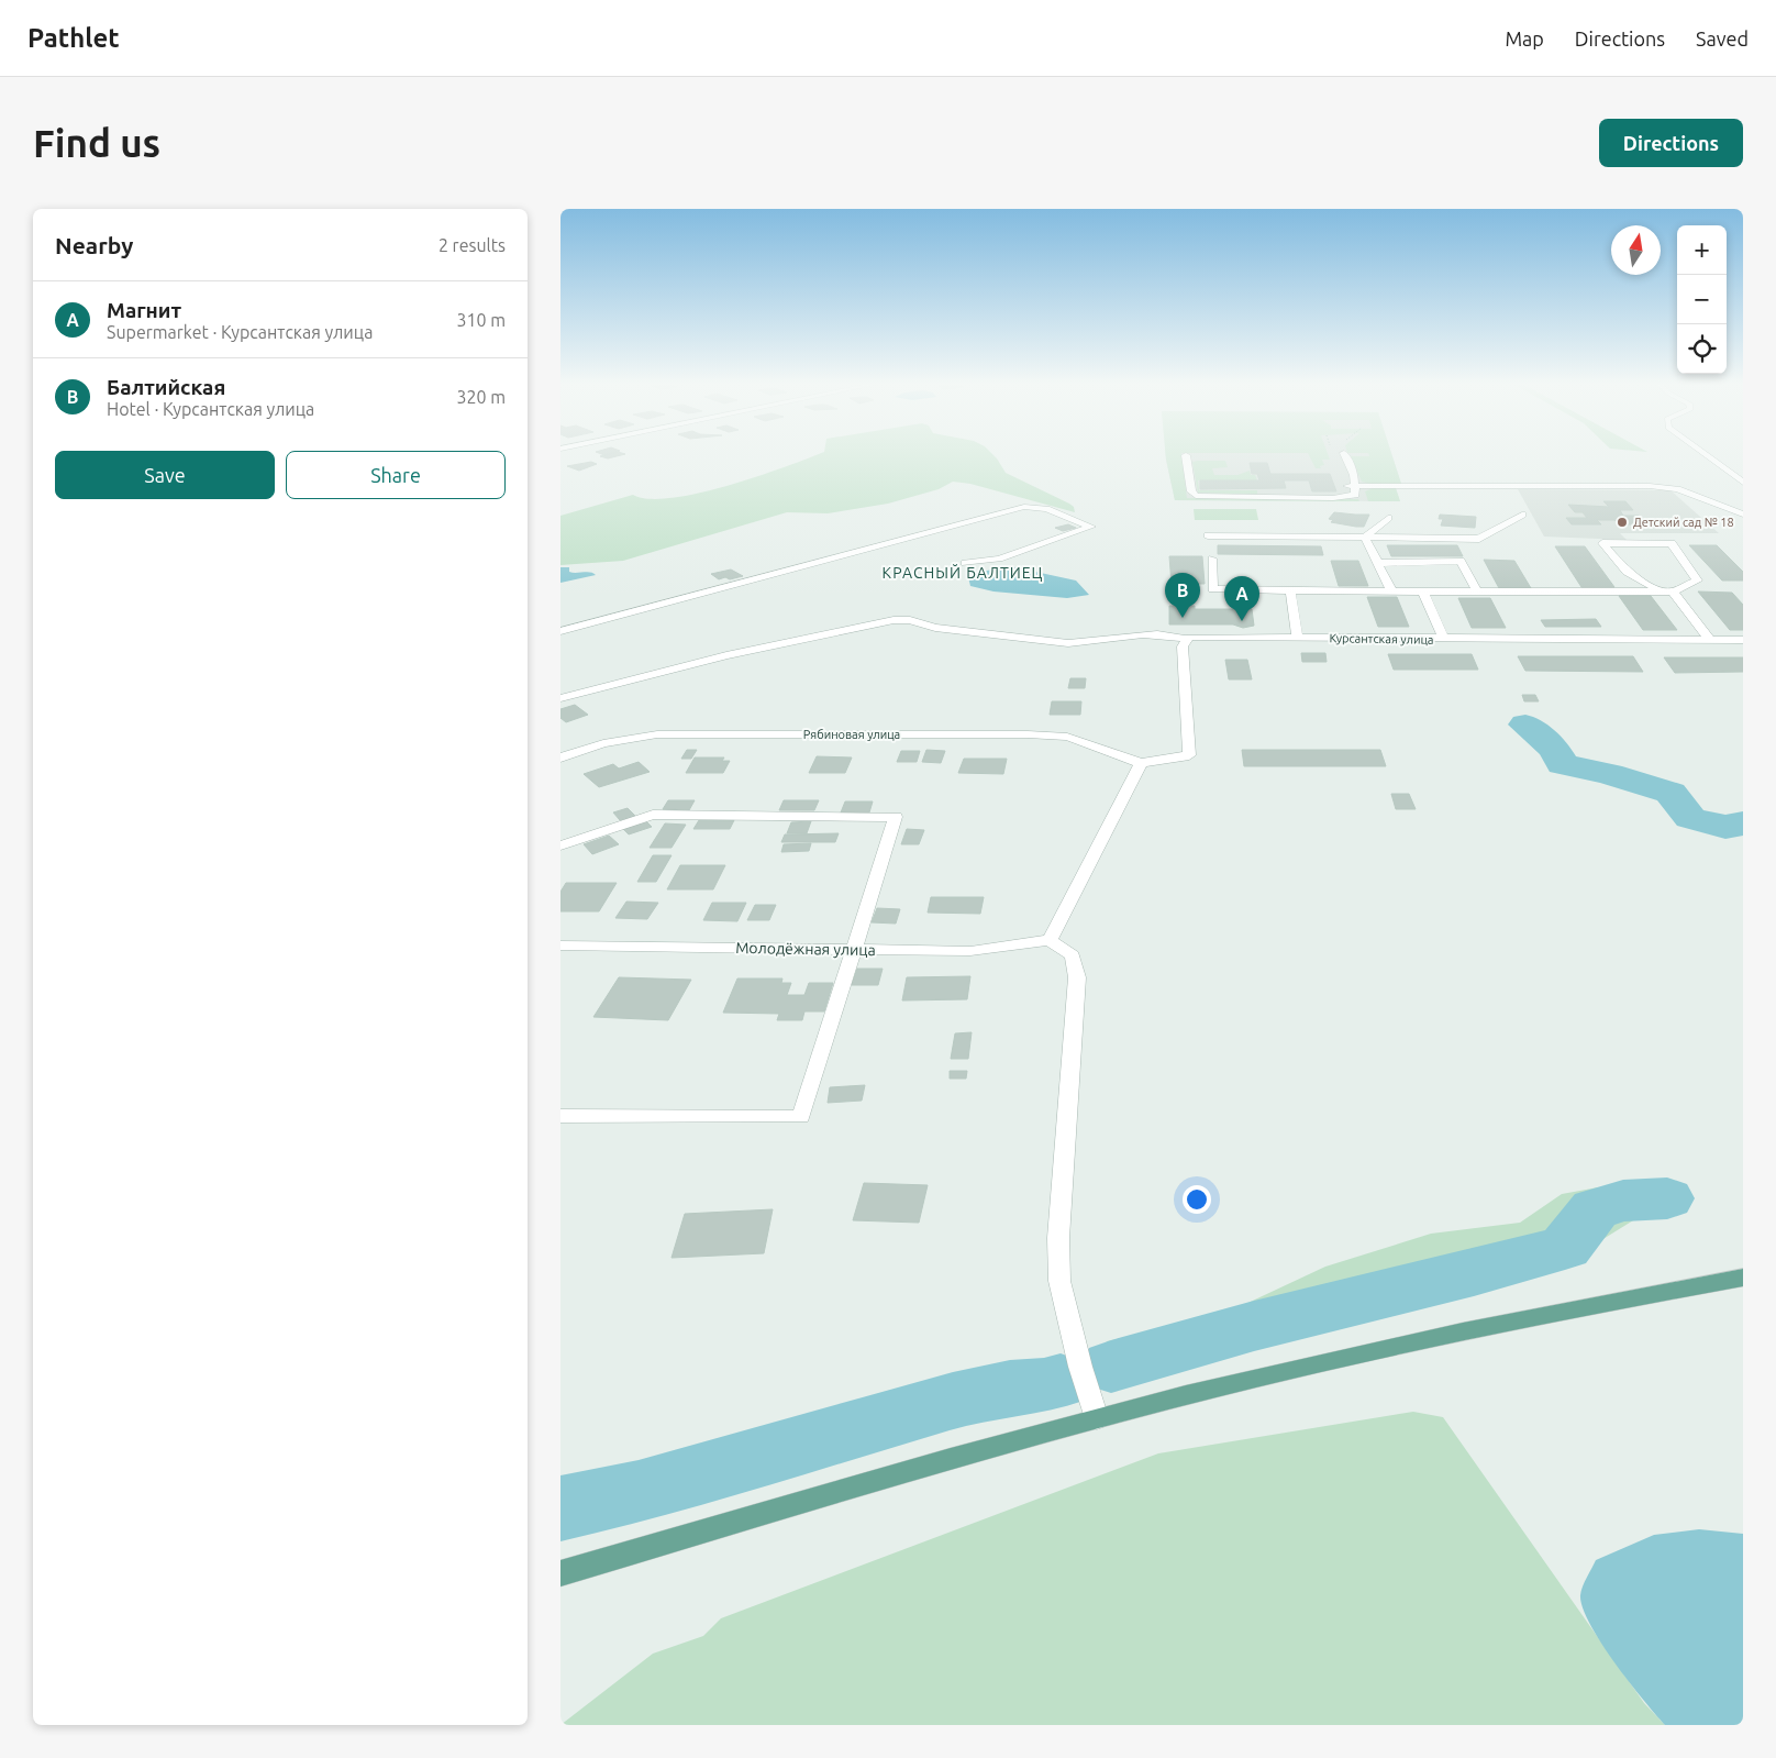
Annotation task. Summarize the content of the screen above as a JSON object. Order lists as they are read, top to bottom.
{
  "streets": {
    "street": ["Курсантская улица", "Рябиновая улица", "Молодёжная улица"]
  },
  "districts": ["КРАСНЫЙ БАЛТИЕЦ"],
  "places": ["Детский сад № 18"],
  "north": "top",
  "page": {
    "header": "Pathlet",
    "nav": ["Map", "Directions", "Saved"],
    "buttons": [
      "Directions",
      ["Save", "Share"]
    ],
    "title": "Find us",
    "heading": ["Nearby", "2 results"],
    "map_buttons": ["+", "−"],
    "list": [
      {
        "mark": "A",
        "name": "Магнит",
        "note": "Supermarket · Курсантская улица",
        "value": "310 m"
      },
      {
        "mark": "B",
        "name": "Балтийская",
        "note": "Hotel · Курсантская улица",
        "value": "320 m"
      }
    ],
    "pins": ["B", "A"]
  }
}
